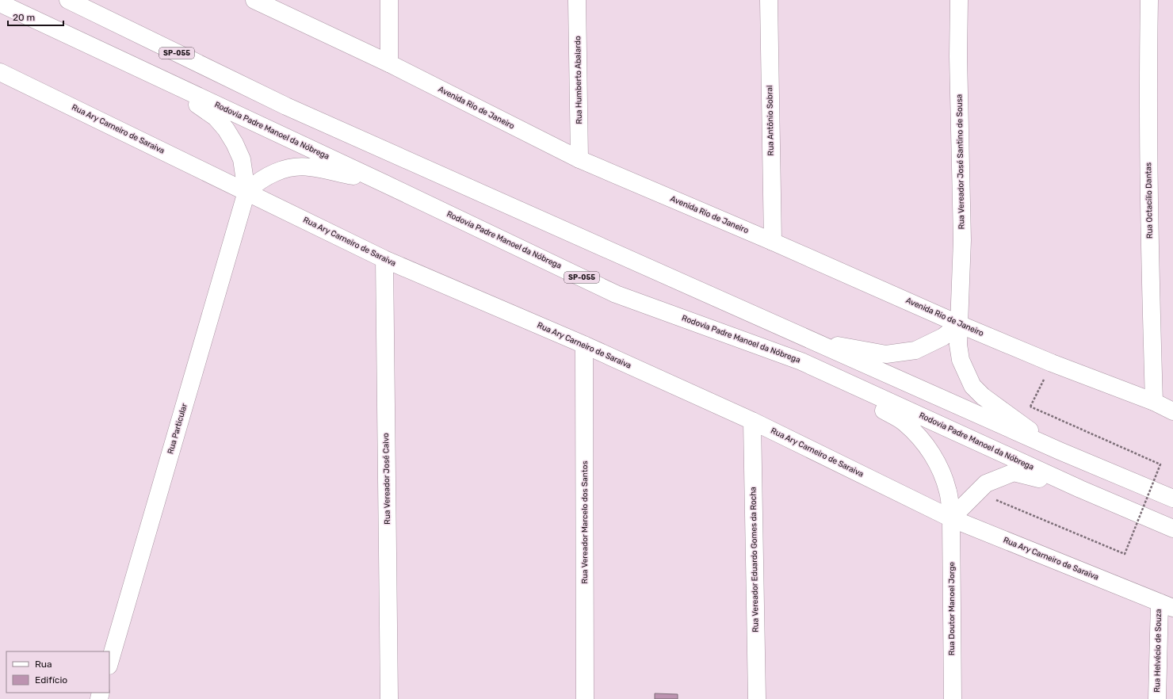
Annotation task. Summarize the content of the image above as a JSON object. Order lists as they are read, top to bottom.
{
  "streets": {
    "main road": [
      "SP-055",
      "Rua Humberto Abalardo",
      "Avenida Rio de Janeiro",
      "Rua Antônio Sobral",
      "Rua Ary Carneiro de Saraiva",
      "Rodovia Padre Manoel da Nóbrega",
      "Rua Vereador José Santino de Sousa",
      "Rua Octacílio Dantas",
      "Rua Particular",
      "Rua Vereador José Calvo",
      "Rua Vereador Marcelo dos Santos",
      "Rua Vereador Eduardo Gomes da Rocha",
      "Rua Doutor Manoel Jorge",
      "Rua Helvécio de Souza"
    ]
  },
  "crossings": [
    ["SP-055", "Rua Vereador José Santino de Sousa"],
    ["Rua Humberto Abalardo", "Avenida Rio de Janeiro"],
    ["Avenida Rio de Janeiro", "Rua Antônio Sobral"],
    ["Avenida Rio de Janeiro", "Rua Vereador José Santino de Sousa"],
    ["Avenida Rio de Janeiro", "Rua Octacílio Dantas"],
    ["Rua Ary Carneiro de Saraiva", "Rua Particular"],
    ["Rua Ary Carneiro de Saraiva", "Rua Vereador José Calvo"],
    ["Rua Ary Carneiro de Saraiva", "Rua Vereador Marcelo dos Santos"],
    ["Rua Ary Carneiro de Saraiva", "Rua Vereador Eduardo Gomes da Rocha"],
    ["Rua Ary Carneiro de Saraiva", "Rua Doutor Manoel Jorge"],
    ["Rua Ary Carneiro de Saraiva", "Rua Helvécio de Souza"],
    ["Rodovia Padre Manoel da Nóbrega", "Rua Doutor Manoel Jorge"]
  ],
  "legend": ["Rua", "Edifício"],
  "scale_bar": "20 m"
}
